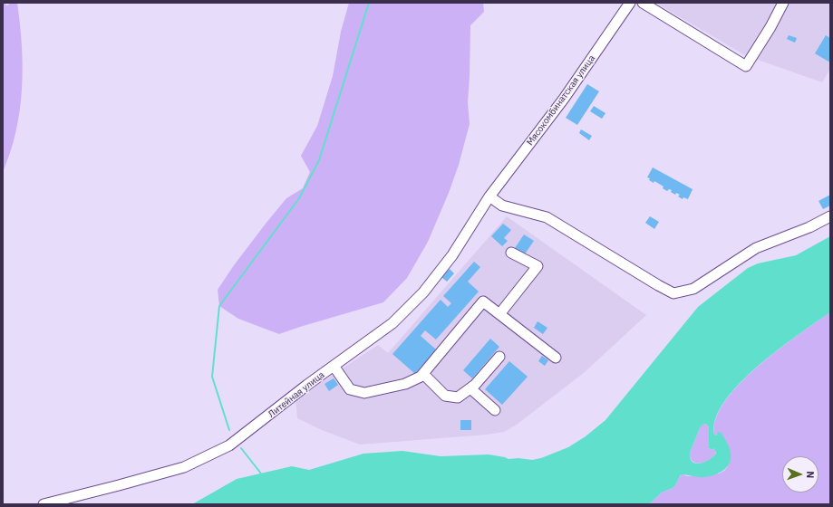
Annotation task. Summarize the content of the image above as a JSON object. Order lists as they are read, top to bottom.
{
  "streets": {
    "street": ["Мясокомбинатская улица", "Литейная улица"]
  },
  "crossings": [
    ["Мясокомбинатская улица", "Литейная улица"]
  ],
  "north": "right"
}
